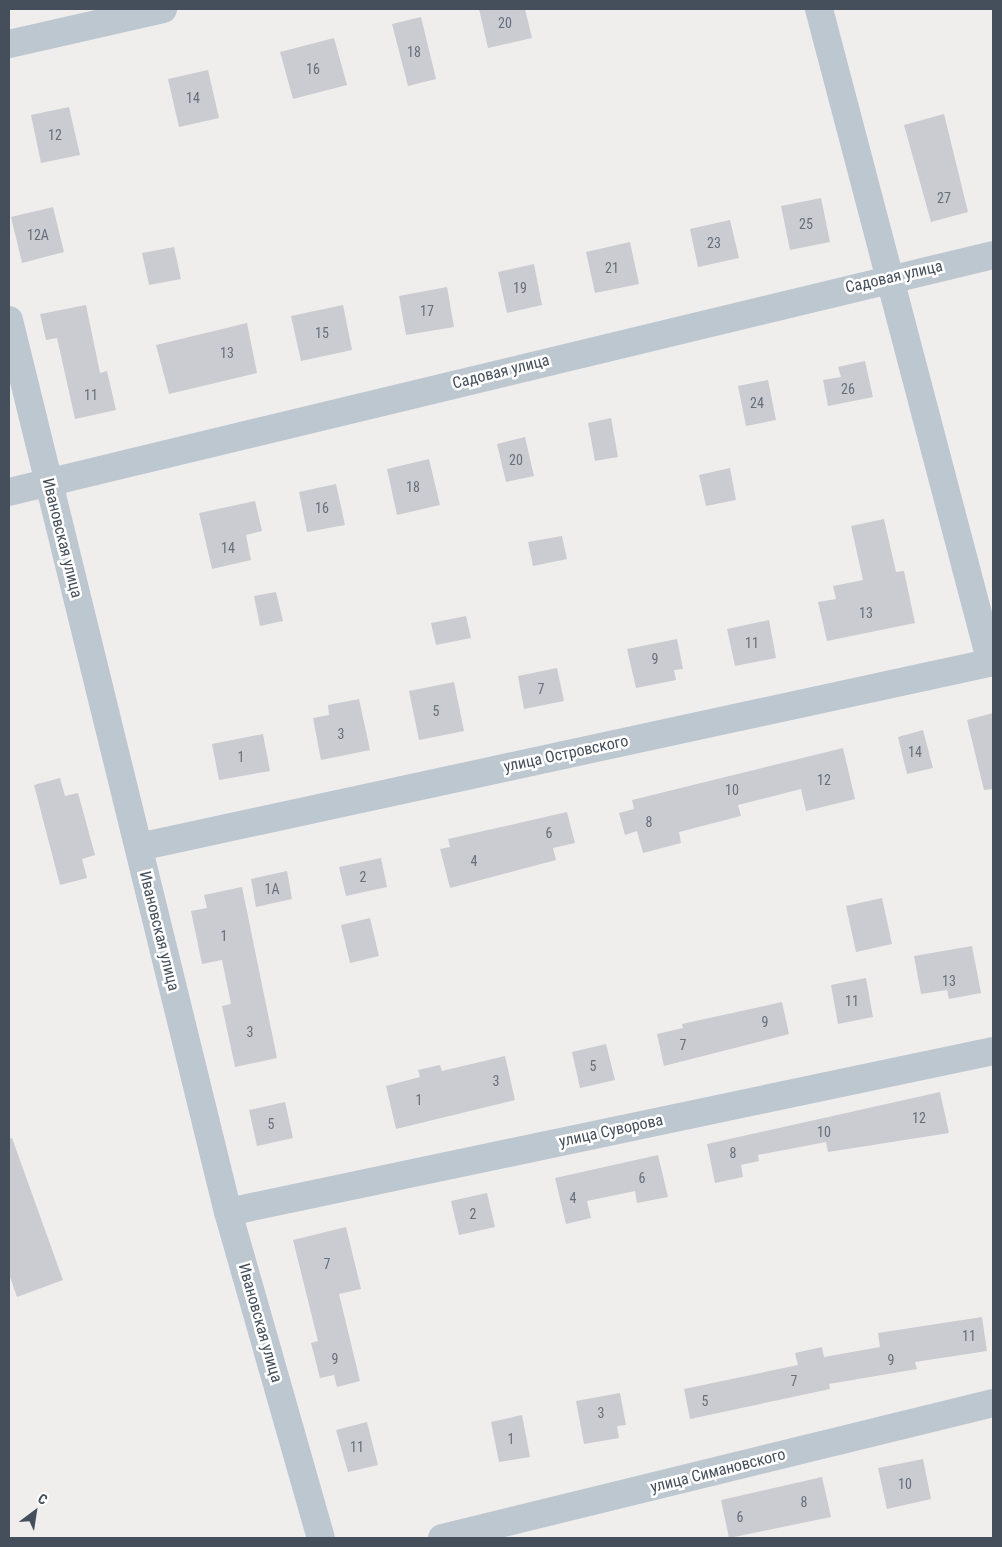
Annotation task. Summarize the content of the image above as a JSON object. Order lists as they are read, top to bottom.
{
  "streets": {
    "street": [
      "Садовая улица",
      "Ивановская улица",
      "улица Островского",
      "улица Суворова",
      "улица Симановского"
    ]
  },
  "crossings": [
    ["Садовая улица", "Ивановская улица"],
    ["Ивановская улица", "улица Островского"],
    ["Ивановская улица", "улица Суворова"]
  ],
  "house_numbers": [
    "20",
    "18",
    "16",
    "14",
    "12",
    "27",
    "25",
    "12А",
    "23",
    "21",
    "19",
    "17",
    "15",
    "13",
    "26",
    "11",
    "24",
    "20",
    "18",
    "16",
    "14",
    "13",
    "11",
    "9",
    "7",
    "5",
    "3",
    "14",
    "1",
    "12",
    "10",
    "8",
    "6",
    "4",
    "2",
    "1А",
    "1",
    "13",
    "11",
    "9",
    "3",
    "7",
    "5",
    "3",
    "1",
    "12",
    "5",
    "10",
    "8",
    "6",
    "4",
    "2",
    "7",
    "11",
    "9",
    "9",
    "7",
    "5",
    "3",
    "1",
    "11",
    "10",
    "8",
    "6"
  ],
  "north": "top right"
}
